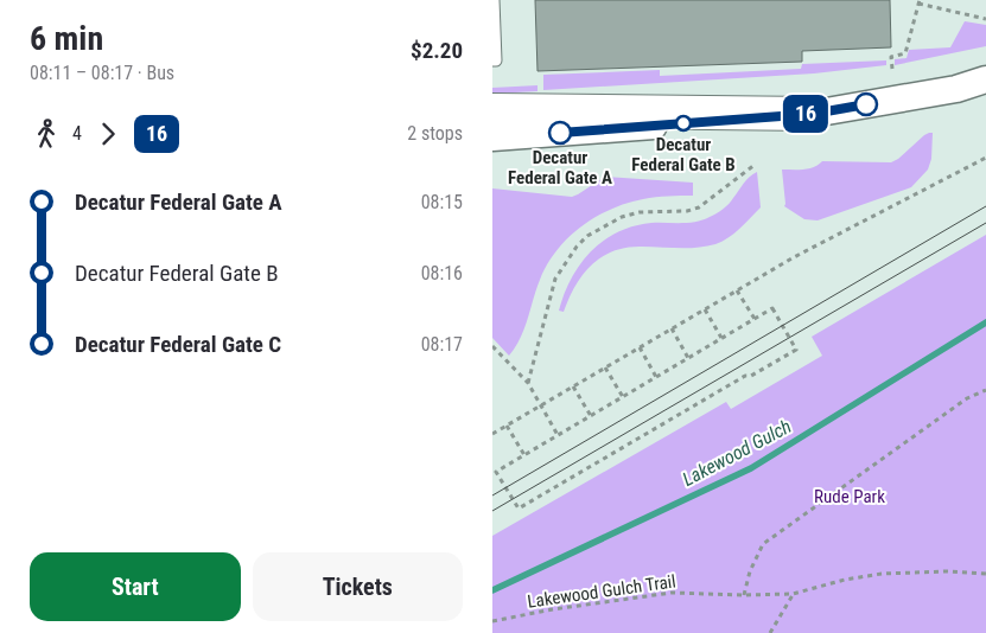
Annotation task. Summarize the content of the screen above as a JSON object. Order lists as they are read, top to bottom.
{
  "streets": {
    "path": ["Lakewood Gulch Trail"]
  },
  "water": ["Lakewood Gulch"],
  "parks": ["Rude Park"],
  "places": ["Decatur Federal Gate B", "Decatur Federal Gate A"],
  "lines": ["bus line 16"],
  "page": {
    "heading": ["6 min", "08:11 – 08:17 · Bus", "$2.20"],
    "on_map": "16",
    "legs": ["4", "16", "2 stops"],
    "list": [
      {
        "name": "Decatur Federal Gate A",
        "value": "08:15"
      },
      {
        "name": "Decatur Federal Gate B",
        "value": "08:16"
      },
      {
        "name": "Decatur Federal Gate C",
        "value": "08:17"
      }
    ],
    "buttons": ["Start", "Tickets"]
  }
}
